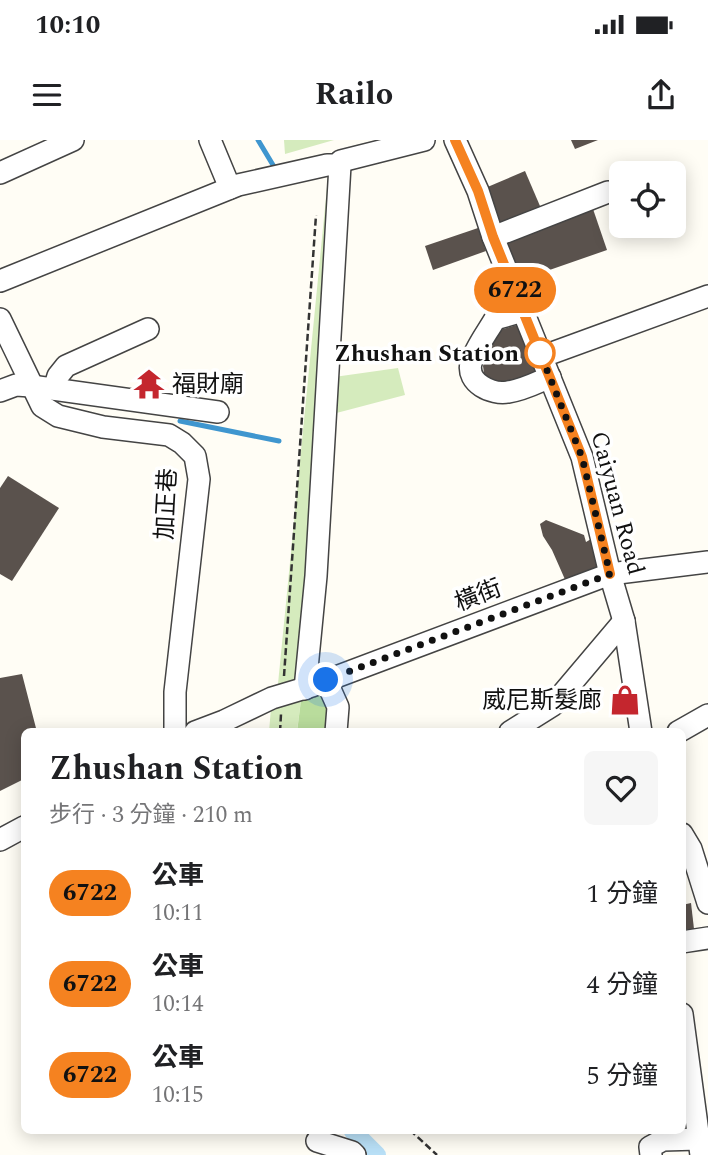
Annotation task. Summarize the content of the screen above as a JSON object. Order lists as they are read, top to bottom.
{
  "streets": {
    "street": ["Caiyuan Road", "加正巷", "橫街"]
  },
  "crossings": [
    ["Caiyuan Road", "橫街"]
  ],
  "places": {
    "other": ["Zhushan Station"],
    "temple": ["福財廟"],
    "shop": ["威尼斯髮廊"]
  },
  "lines": ["bus line 6722"],
  "page": {
    "status": "10:10",
    "header": "Railo",
    "on_map": "6722",
    "heading": ["Zhushan Station", "步行 · 3 分鐘 · 210 m"],
    "list": [
      {
        "mark": "6722",
        "name": "公車",
        "note": "10:11",
        "value": "1 分鐘"
      },
      {
        "mark": "6722",
        "name": "公車",
        "note": "10:14",
        "value": "4 分鐘"
      },
      {
        "mark": "6722",
        "name": "公車",
        "note": "10:15",
        "value": "5 分鐘"
      }
    ]
  }
}
